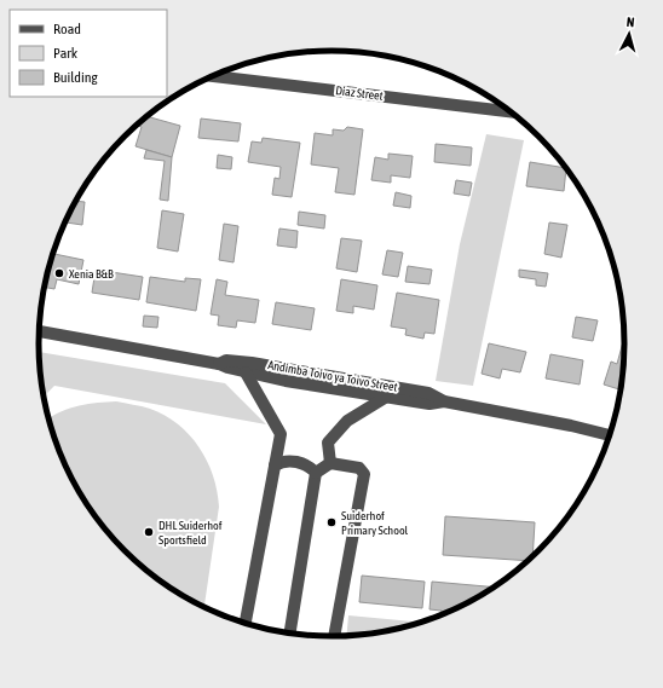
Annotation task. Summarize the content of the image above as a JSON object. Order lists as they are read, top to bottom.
{
  "streets": {
    "street": ["Diaz Street", "Andimba Toivo ya Toivo Street"]
  },
  "places": ["Xenia B&B", "Suiderhof Primary School", "DHL Suiderhof Sportsfield"],
  "legend": ["Road", "Park", "Building"],
  "north": "top"
}
